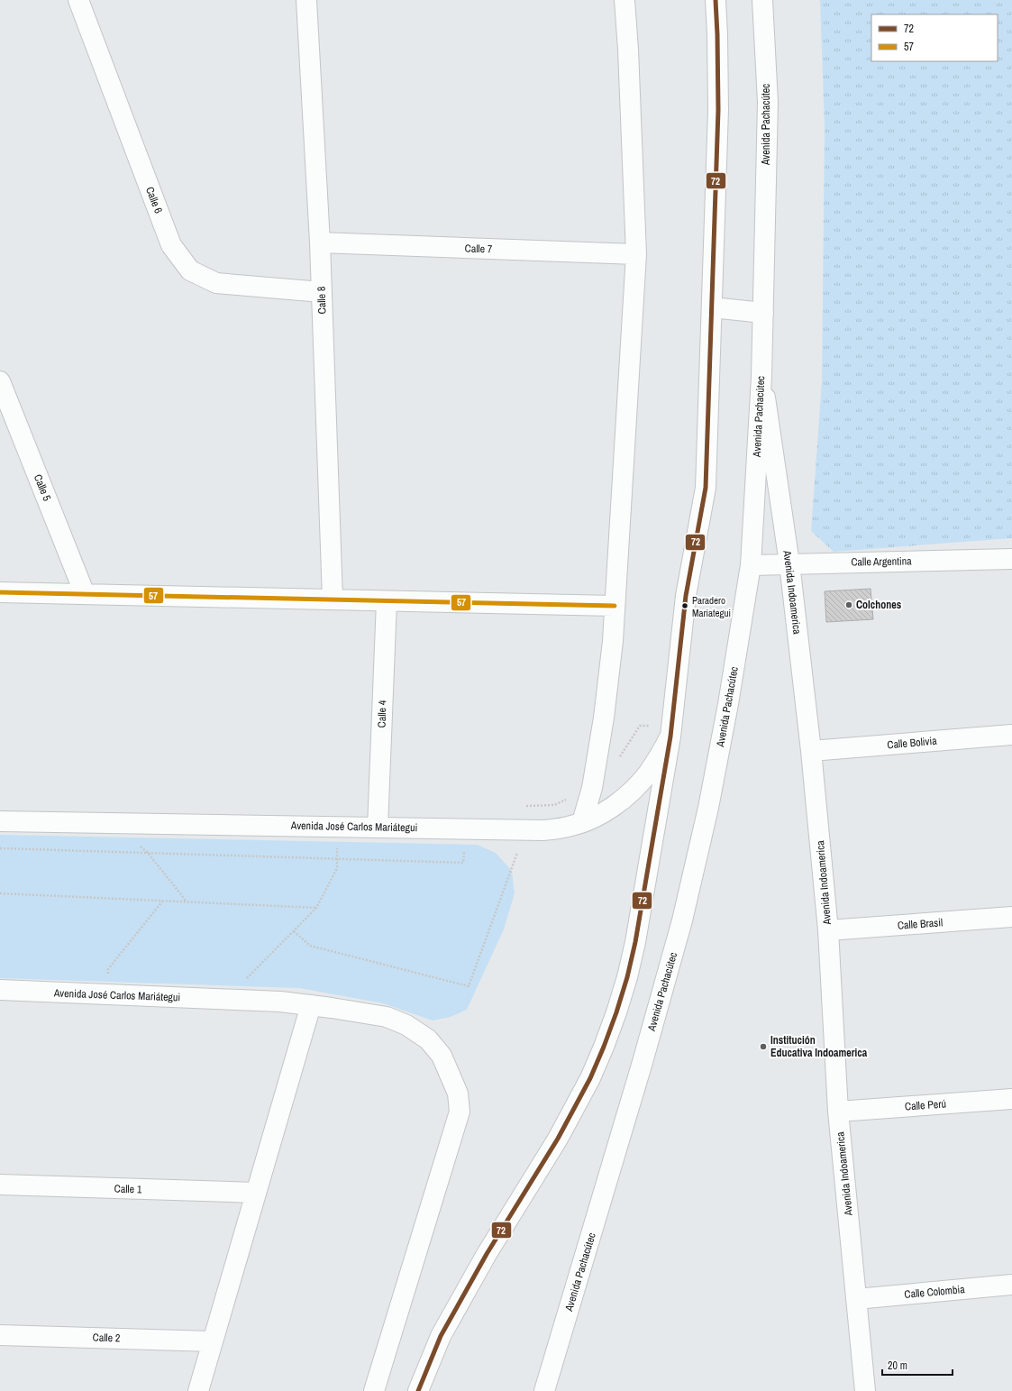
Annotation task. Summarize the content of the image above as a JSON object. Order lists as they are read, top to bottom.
{
  "streets": {
    "street": [
      "Avenida Pachacútec",
      "Calle 6",
      "Calle 7",
      "Calle 8",
      "Calle 5",
      "Calle Argentina",
      "Avenida Indoamerica",
      "Calle 4",
      "Calle Bolivia",
      "Avenida José Carlos Mariátegui",
      "Calle Brasil",
      "Calle Perú",
      "Calle 1",
      "Calle Colombia",
      "Calle 2"
    ]
  },
  "crossings": [
    ["Avenida Pachacútec", "Calle Argentina"],
    ["Avenida Pachacútec", "Avenida Indoamerica"],
    ["Calle 6", "Calle 8"],
    ["Calle 7", "Calle 8"],
    ["Calle Argentina", "Avenida Indoamerica"],
    ["Avenida Indoamerica", "Calle Bolivia"],
    ["Avenida Indoamerica", "Calle Brasil"],
    ["Avenida Indoamerica", "Calle Perú"],
    ["Avenida Indoamerica", "Calle Colombia"],
    ["Calle 4", "Avenida José Carlos Mariátegui"]
  ],
  "places": ["Colchones", "Paradero Mariategui", "Institución Educativa Indoamerica"],
  "lines": ["transit line 72", "transit line 57"],
  "legend": ["72", "57"],
  "scale_bar": "20 m"
}
